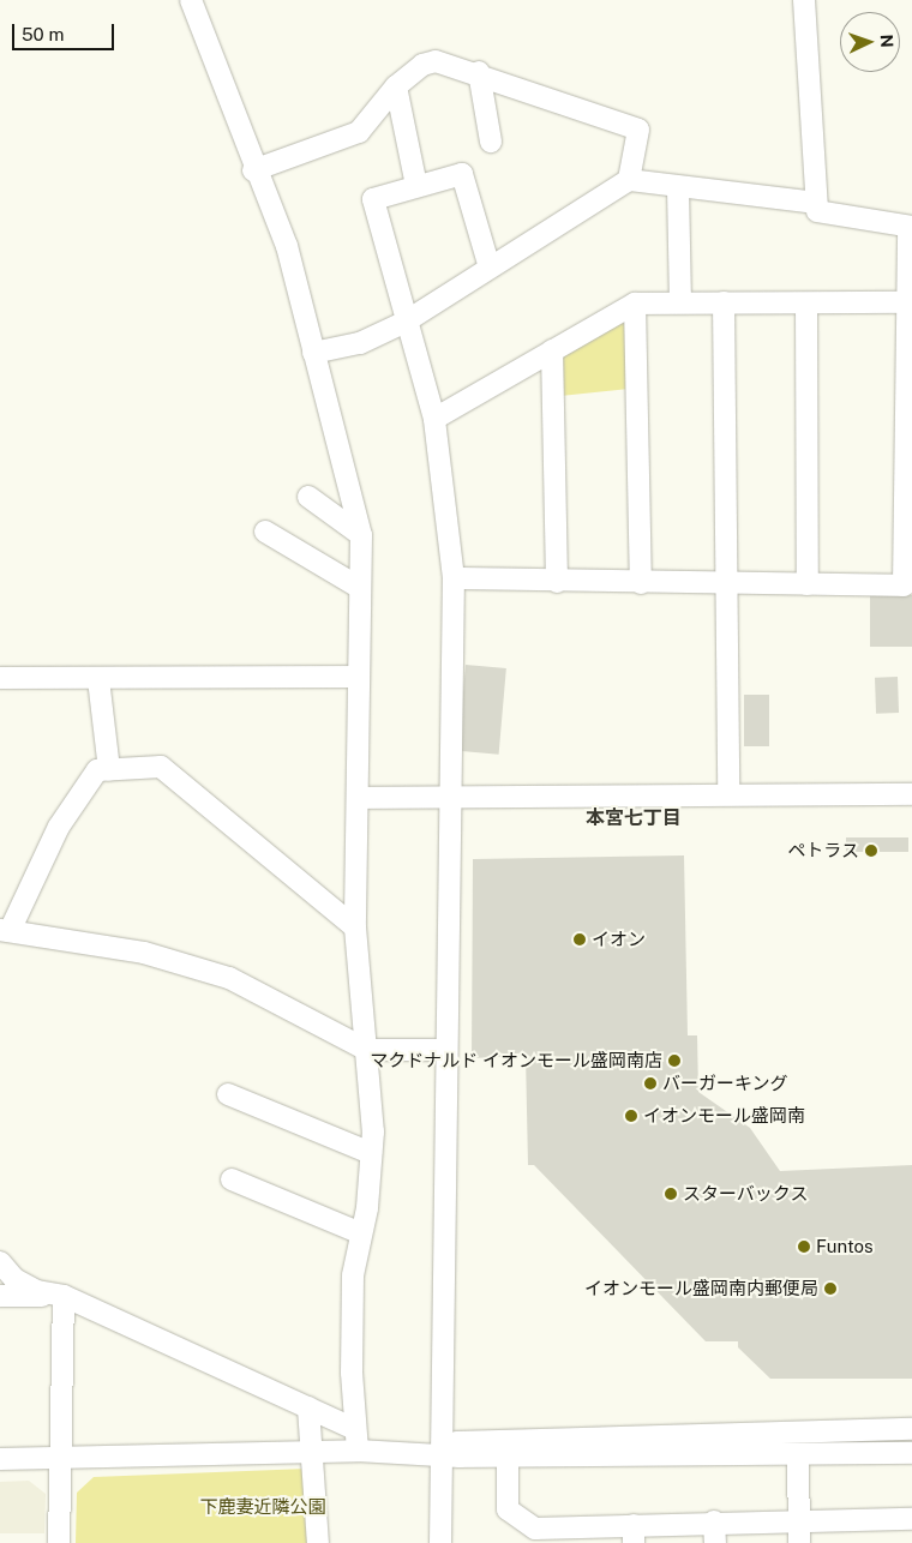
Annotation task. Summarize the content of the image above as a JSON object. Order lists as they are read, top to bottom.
{
  "districts": ["本宮七丁目"],
  "parks": ["下鹿妻近隣公園"],
  "places": [
    "ペトラス",
    "イオン",
    "マクドナルド イオンモール盛岡南店",
    "バーガーキング",
    "イオンモール盛岡南",
    "スターバックス",
    "Funtos",
    "イオンモール盛岡南内郵便局"
  ],
  "scale_bar": "50 m",
  "north": "right"
}
